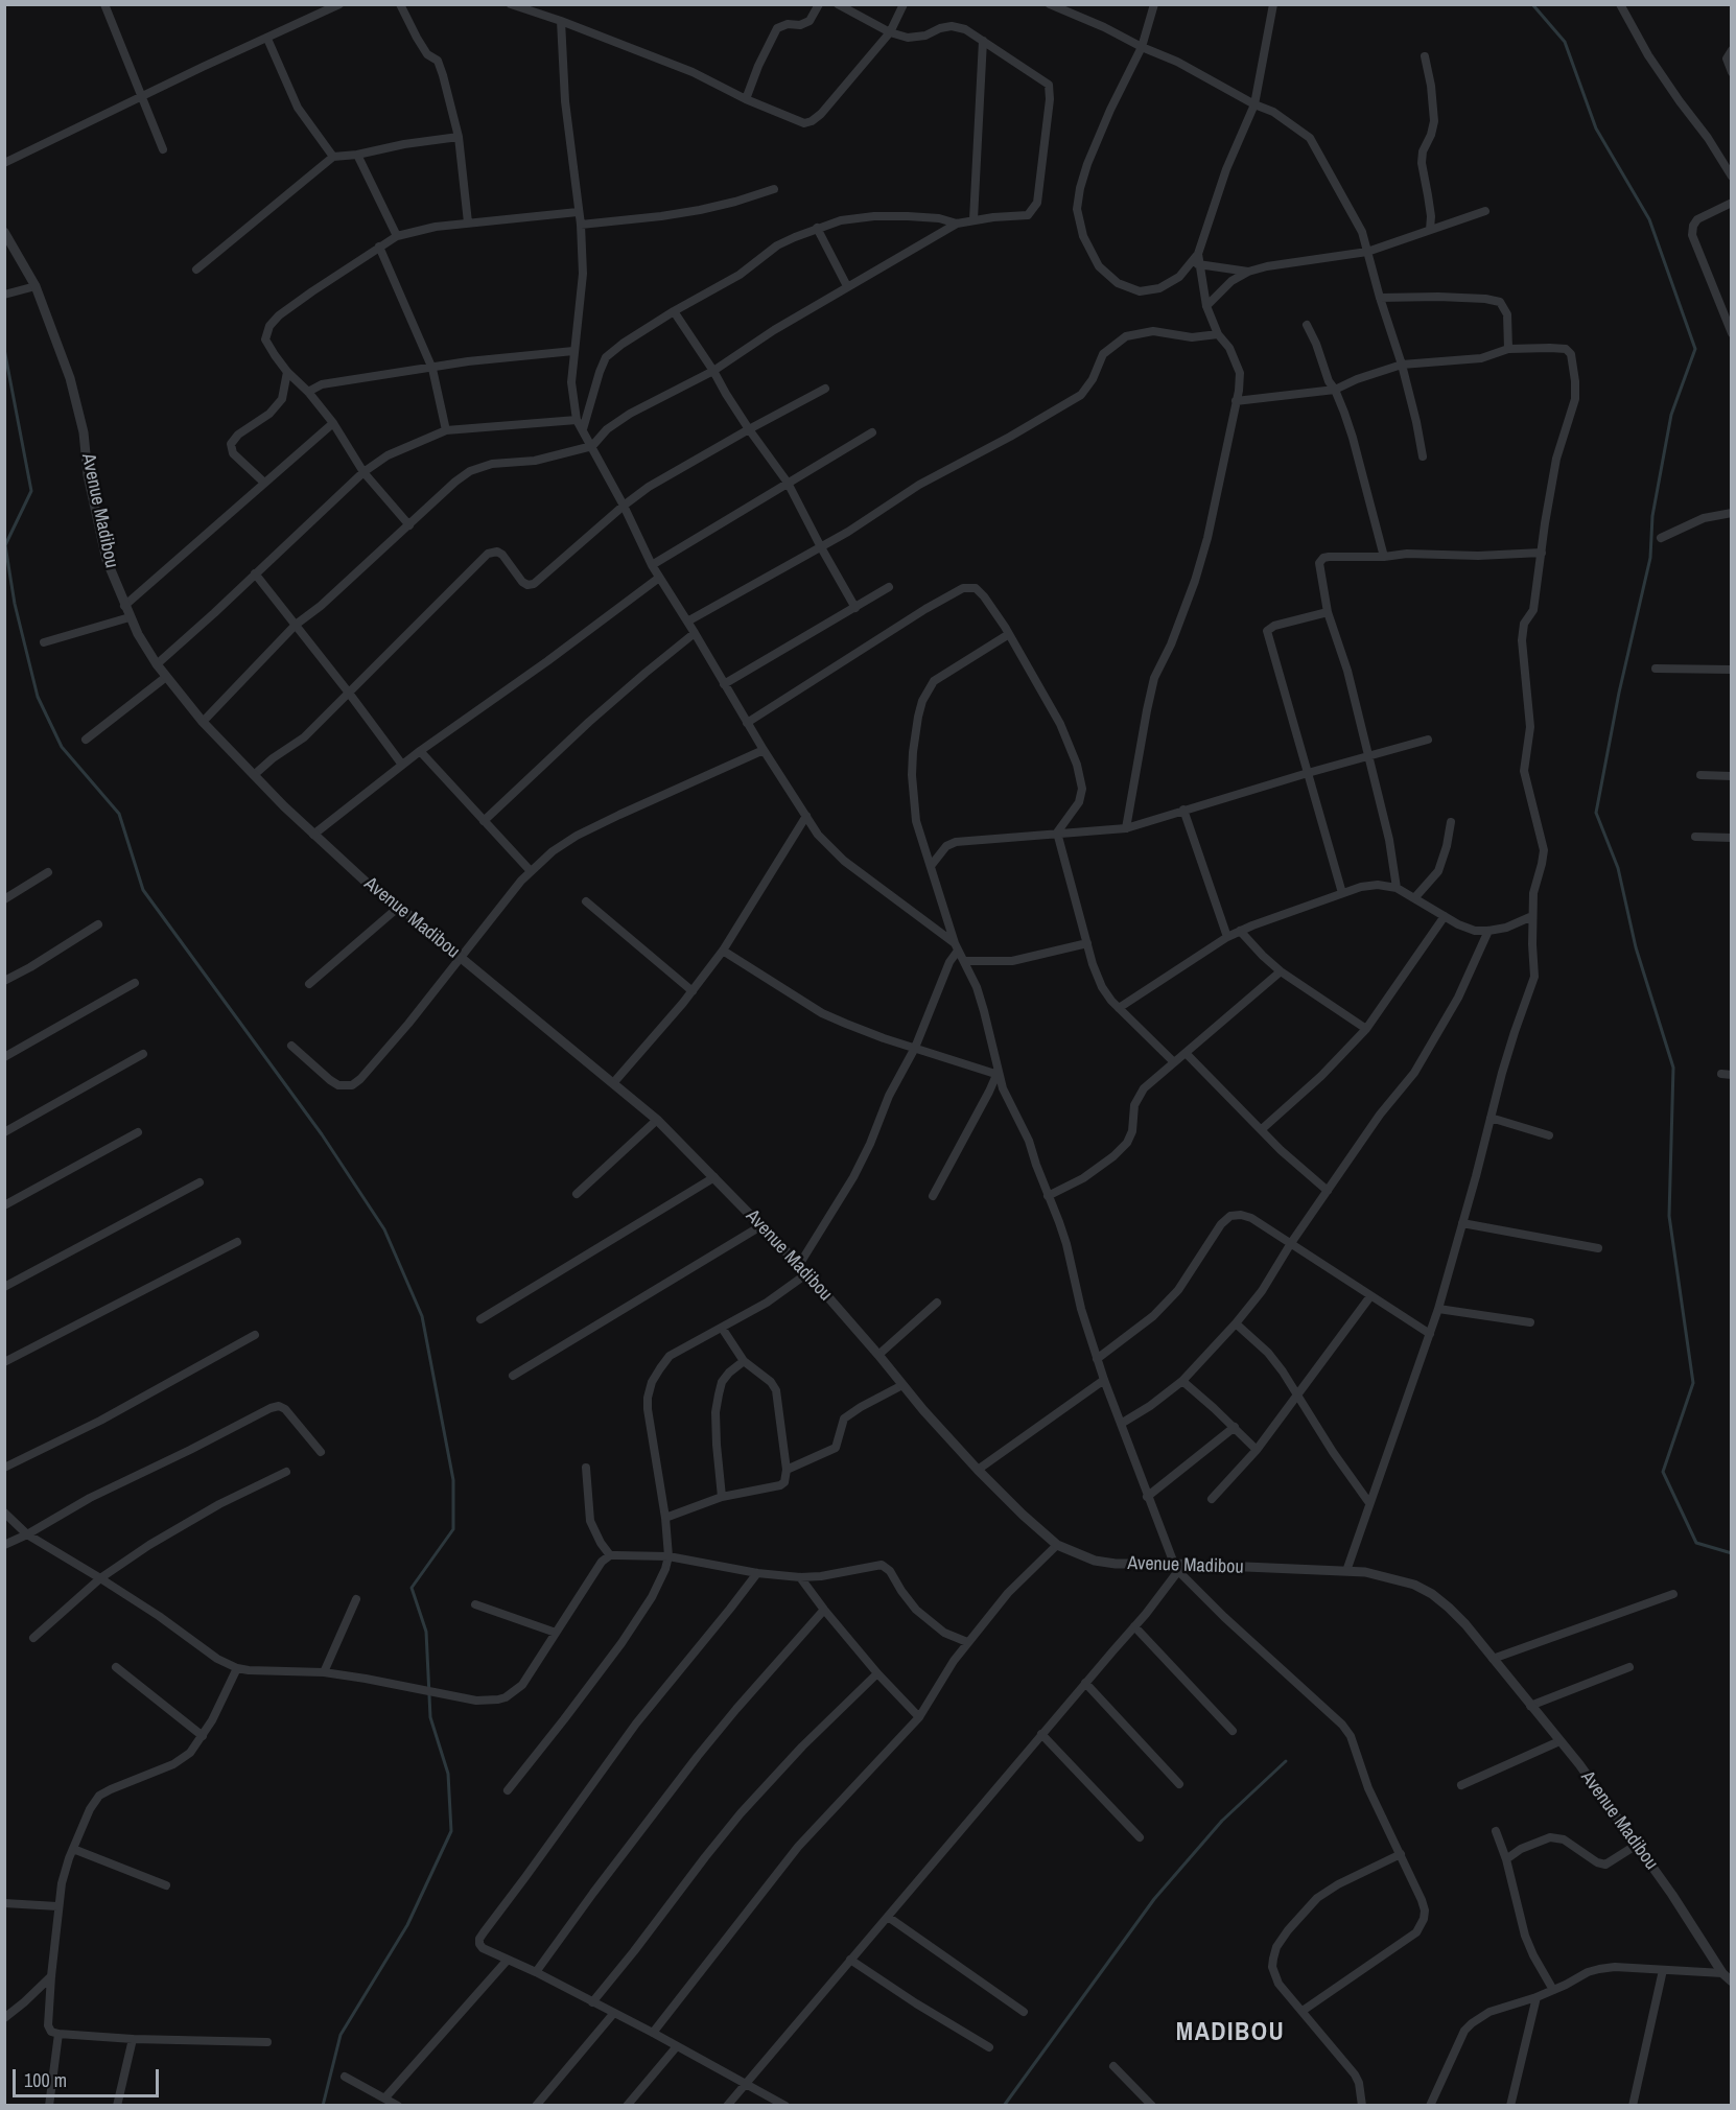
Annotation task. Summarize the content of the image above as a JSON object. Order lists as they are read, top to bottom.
{
  "streets": {
    "street": ["Avenue Madibou"]
  },
  "districts": ["MADIBOU"],
  "scale_bar": "100 m"
}
